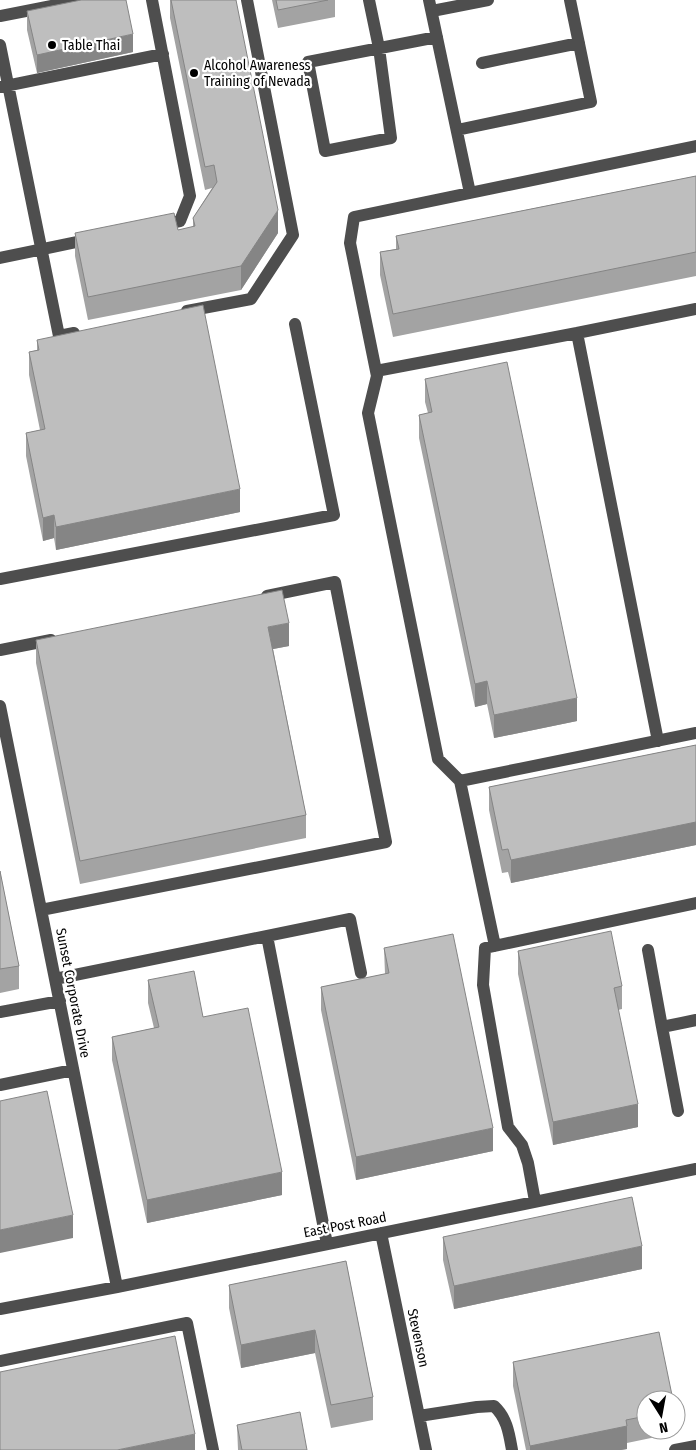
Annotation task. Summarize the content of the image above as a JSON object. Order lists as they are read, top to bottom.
{
  "streets": {
    "street": ["Sunset Corporate Drive", "East Post Road", "Stevenson"]
  },
  "crossings": [
    ["Sunset Corporate Drive", "East Post Road"],
    ["East Post Road", "Stevenson"]
  ],
  "places": ["Table Thai", "Alcohol Awareness Training of Nevada"],
  "north": "bottom"
}
